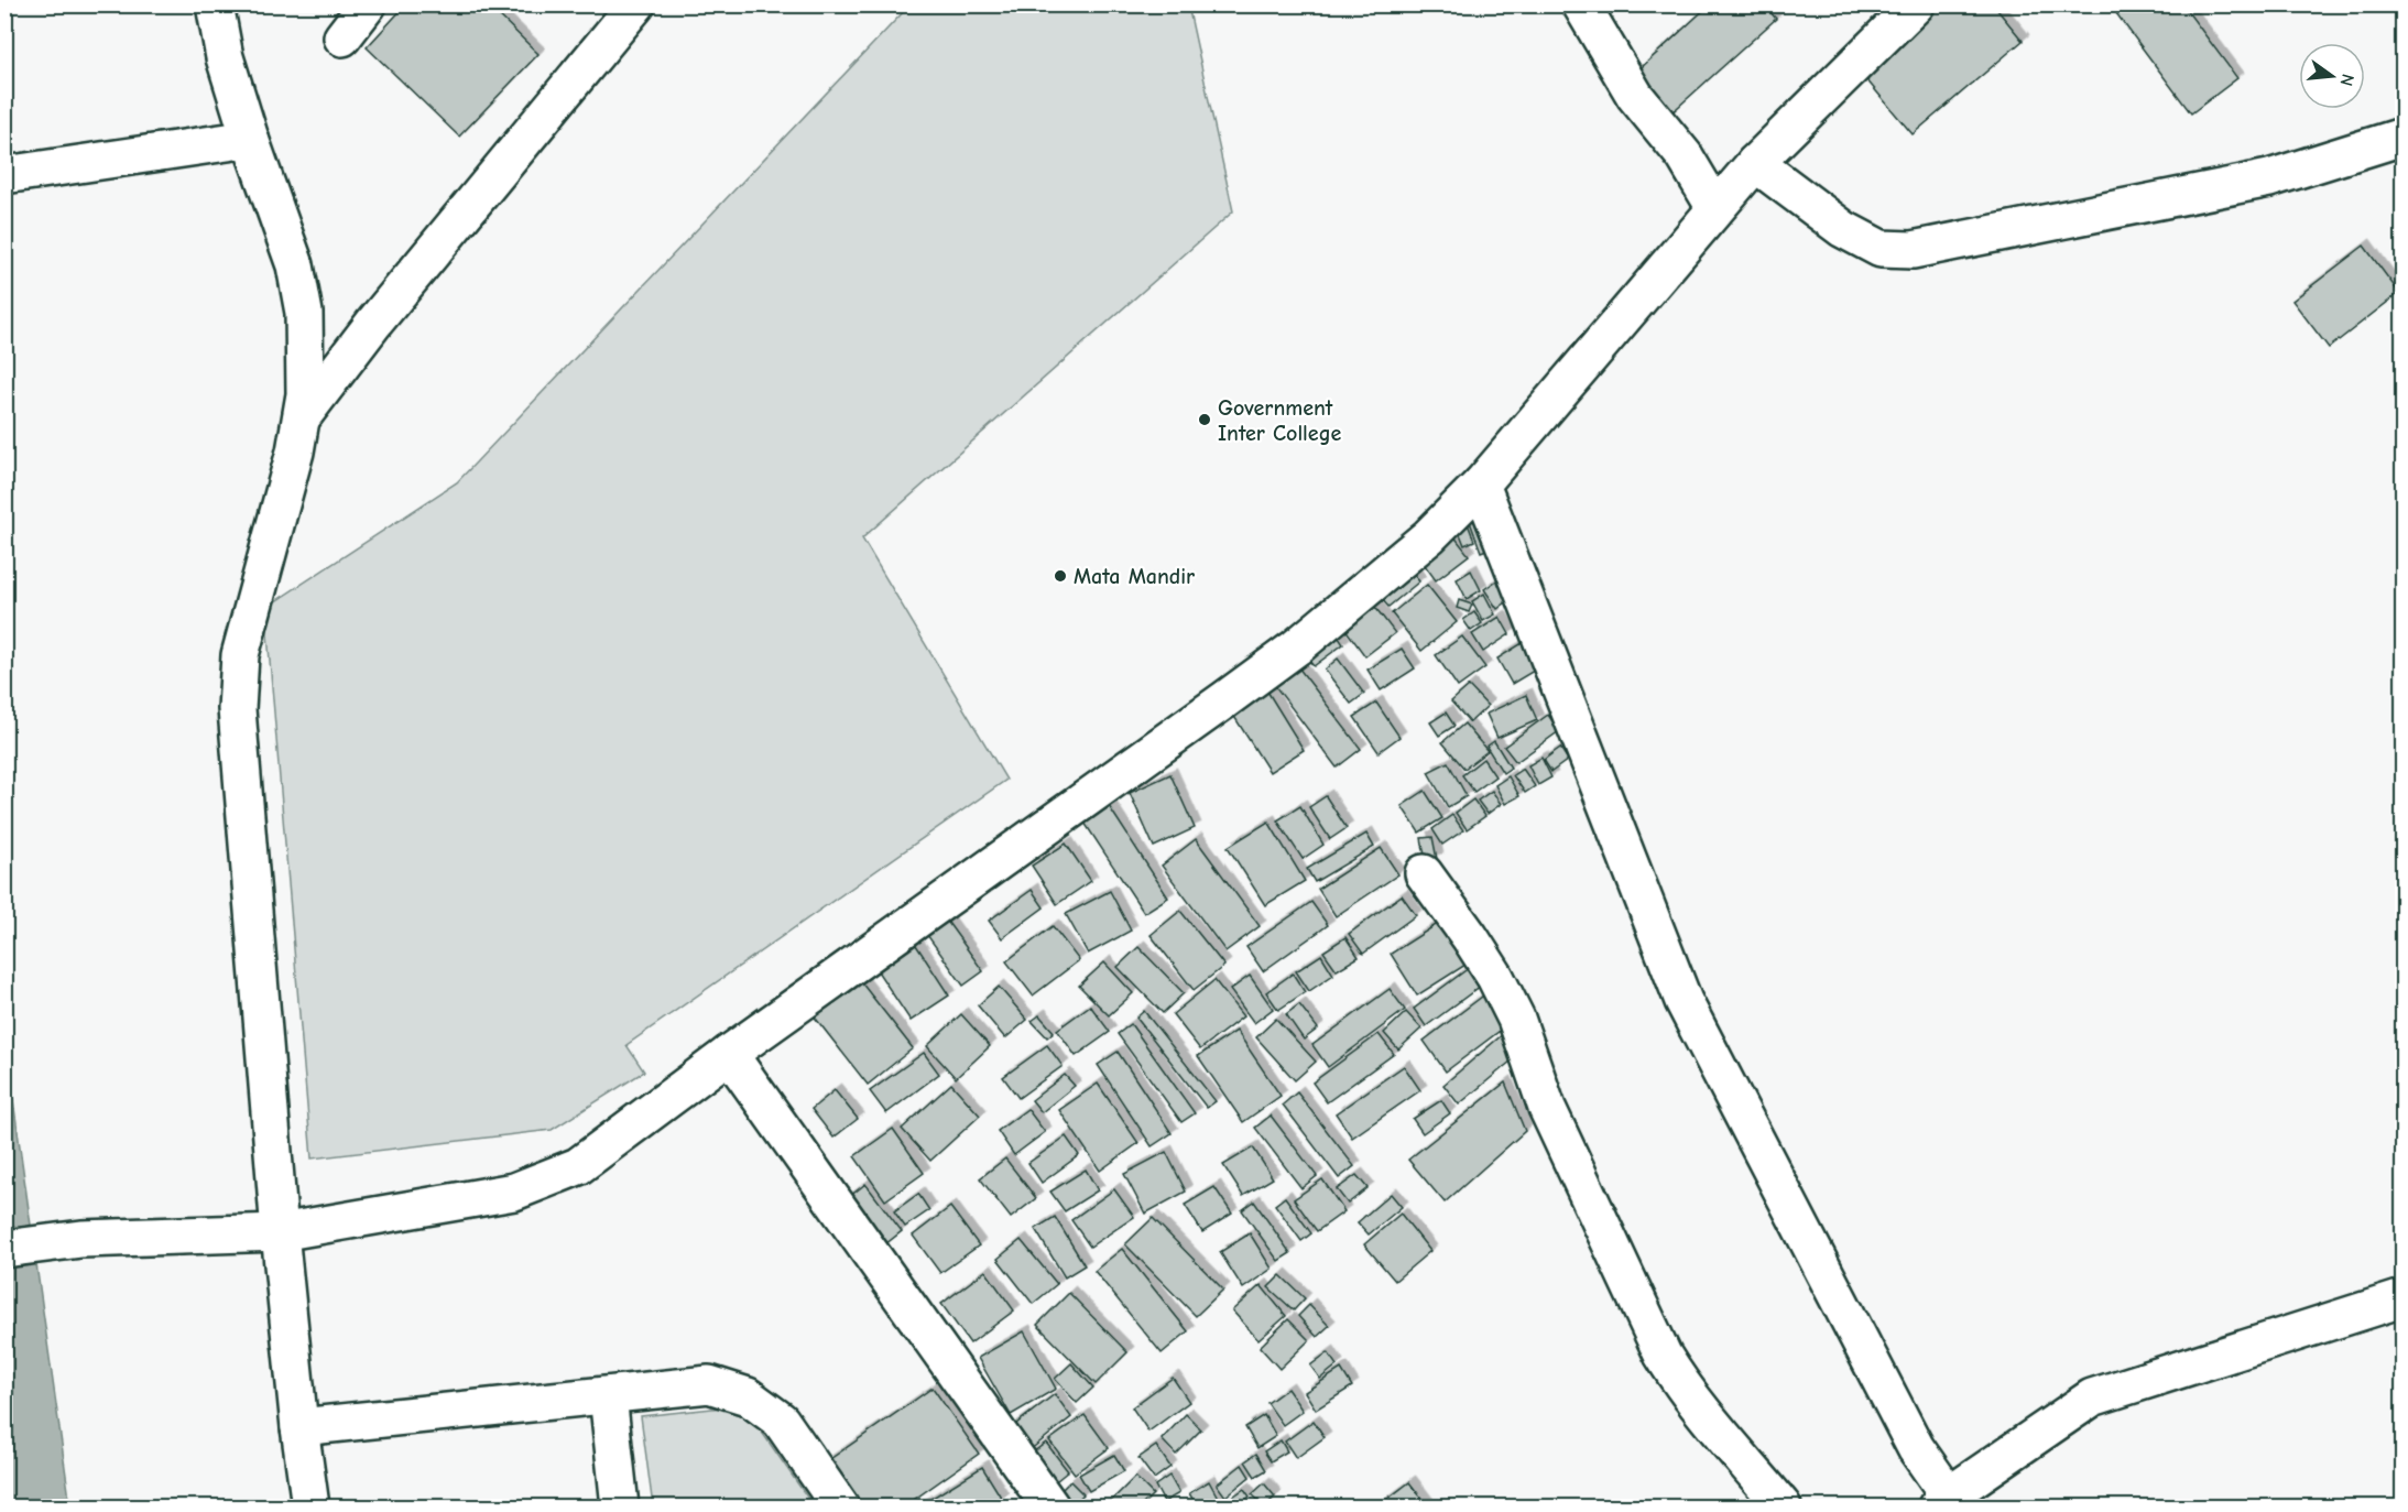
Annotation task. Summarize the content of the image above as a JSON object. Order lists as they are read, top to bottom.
{
  "places": ["Government Inter College", "Mata Mandir"],
  "north": "right"
}
